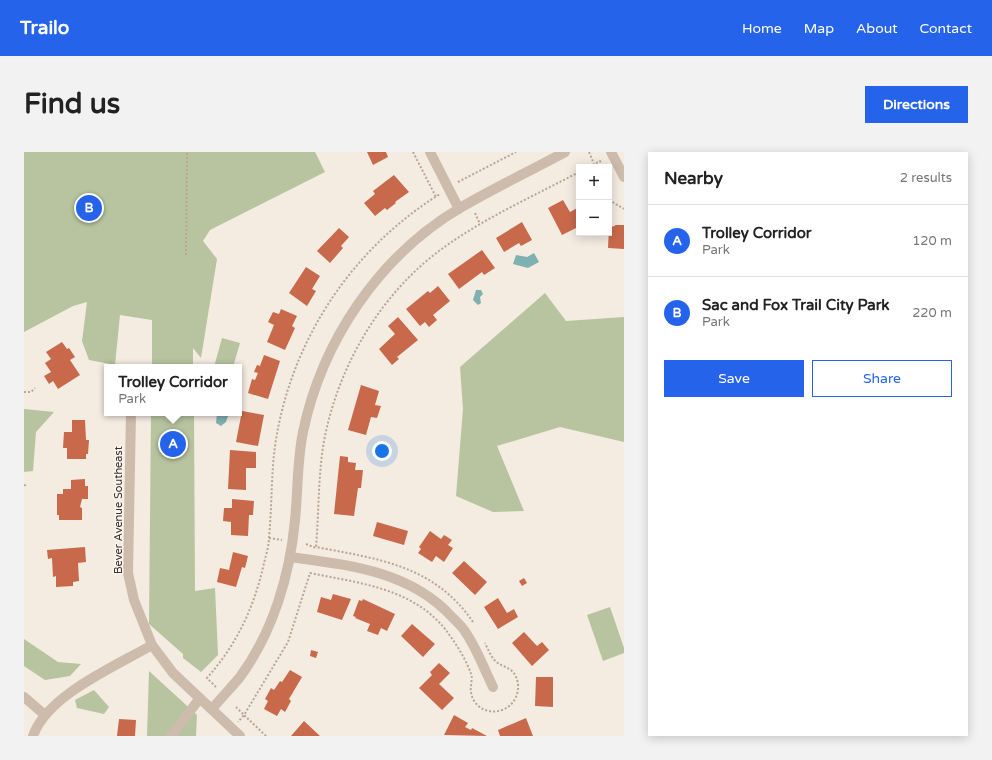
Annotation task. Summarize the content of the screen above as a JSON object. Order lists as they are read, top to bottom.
{
  "streets": {
    "street": ["Bever Avenue Southeast"]
  },
  "page": {
    "header": "Trailo",
    "nav": [
      "Home",
      "Map",
      "About",
      "Contact"
    ],
    "buttons": [
      "Directions",
      ["Save", "Share"]
    ],
    "title": "Find us",
    "heading": ["Nearby", "2 results"],
    "map_buttons": ["+", "−"],
    "pins": ["B", "A"],
    "list": [
      {
        "mark": "A",
        "name": "Trolley Corridor",
        "note": "Park",
        "value": "120 m"
      },
      {
        "mark": "B",
        "name": "Sac and Fox Trail City Park",
        "note": "Park",
        "value": "220 m"
      }
    ],
    "popup": ["Trolley Corridor", "Park"]
  }
}
